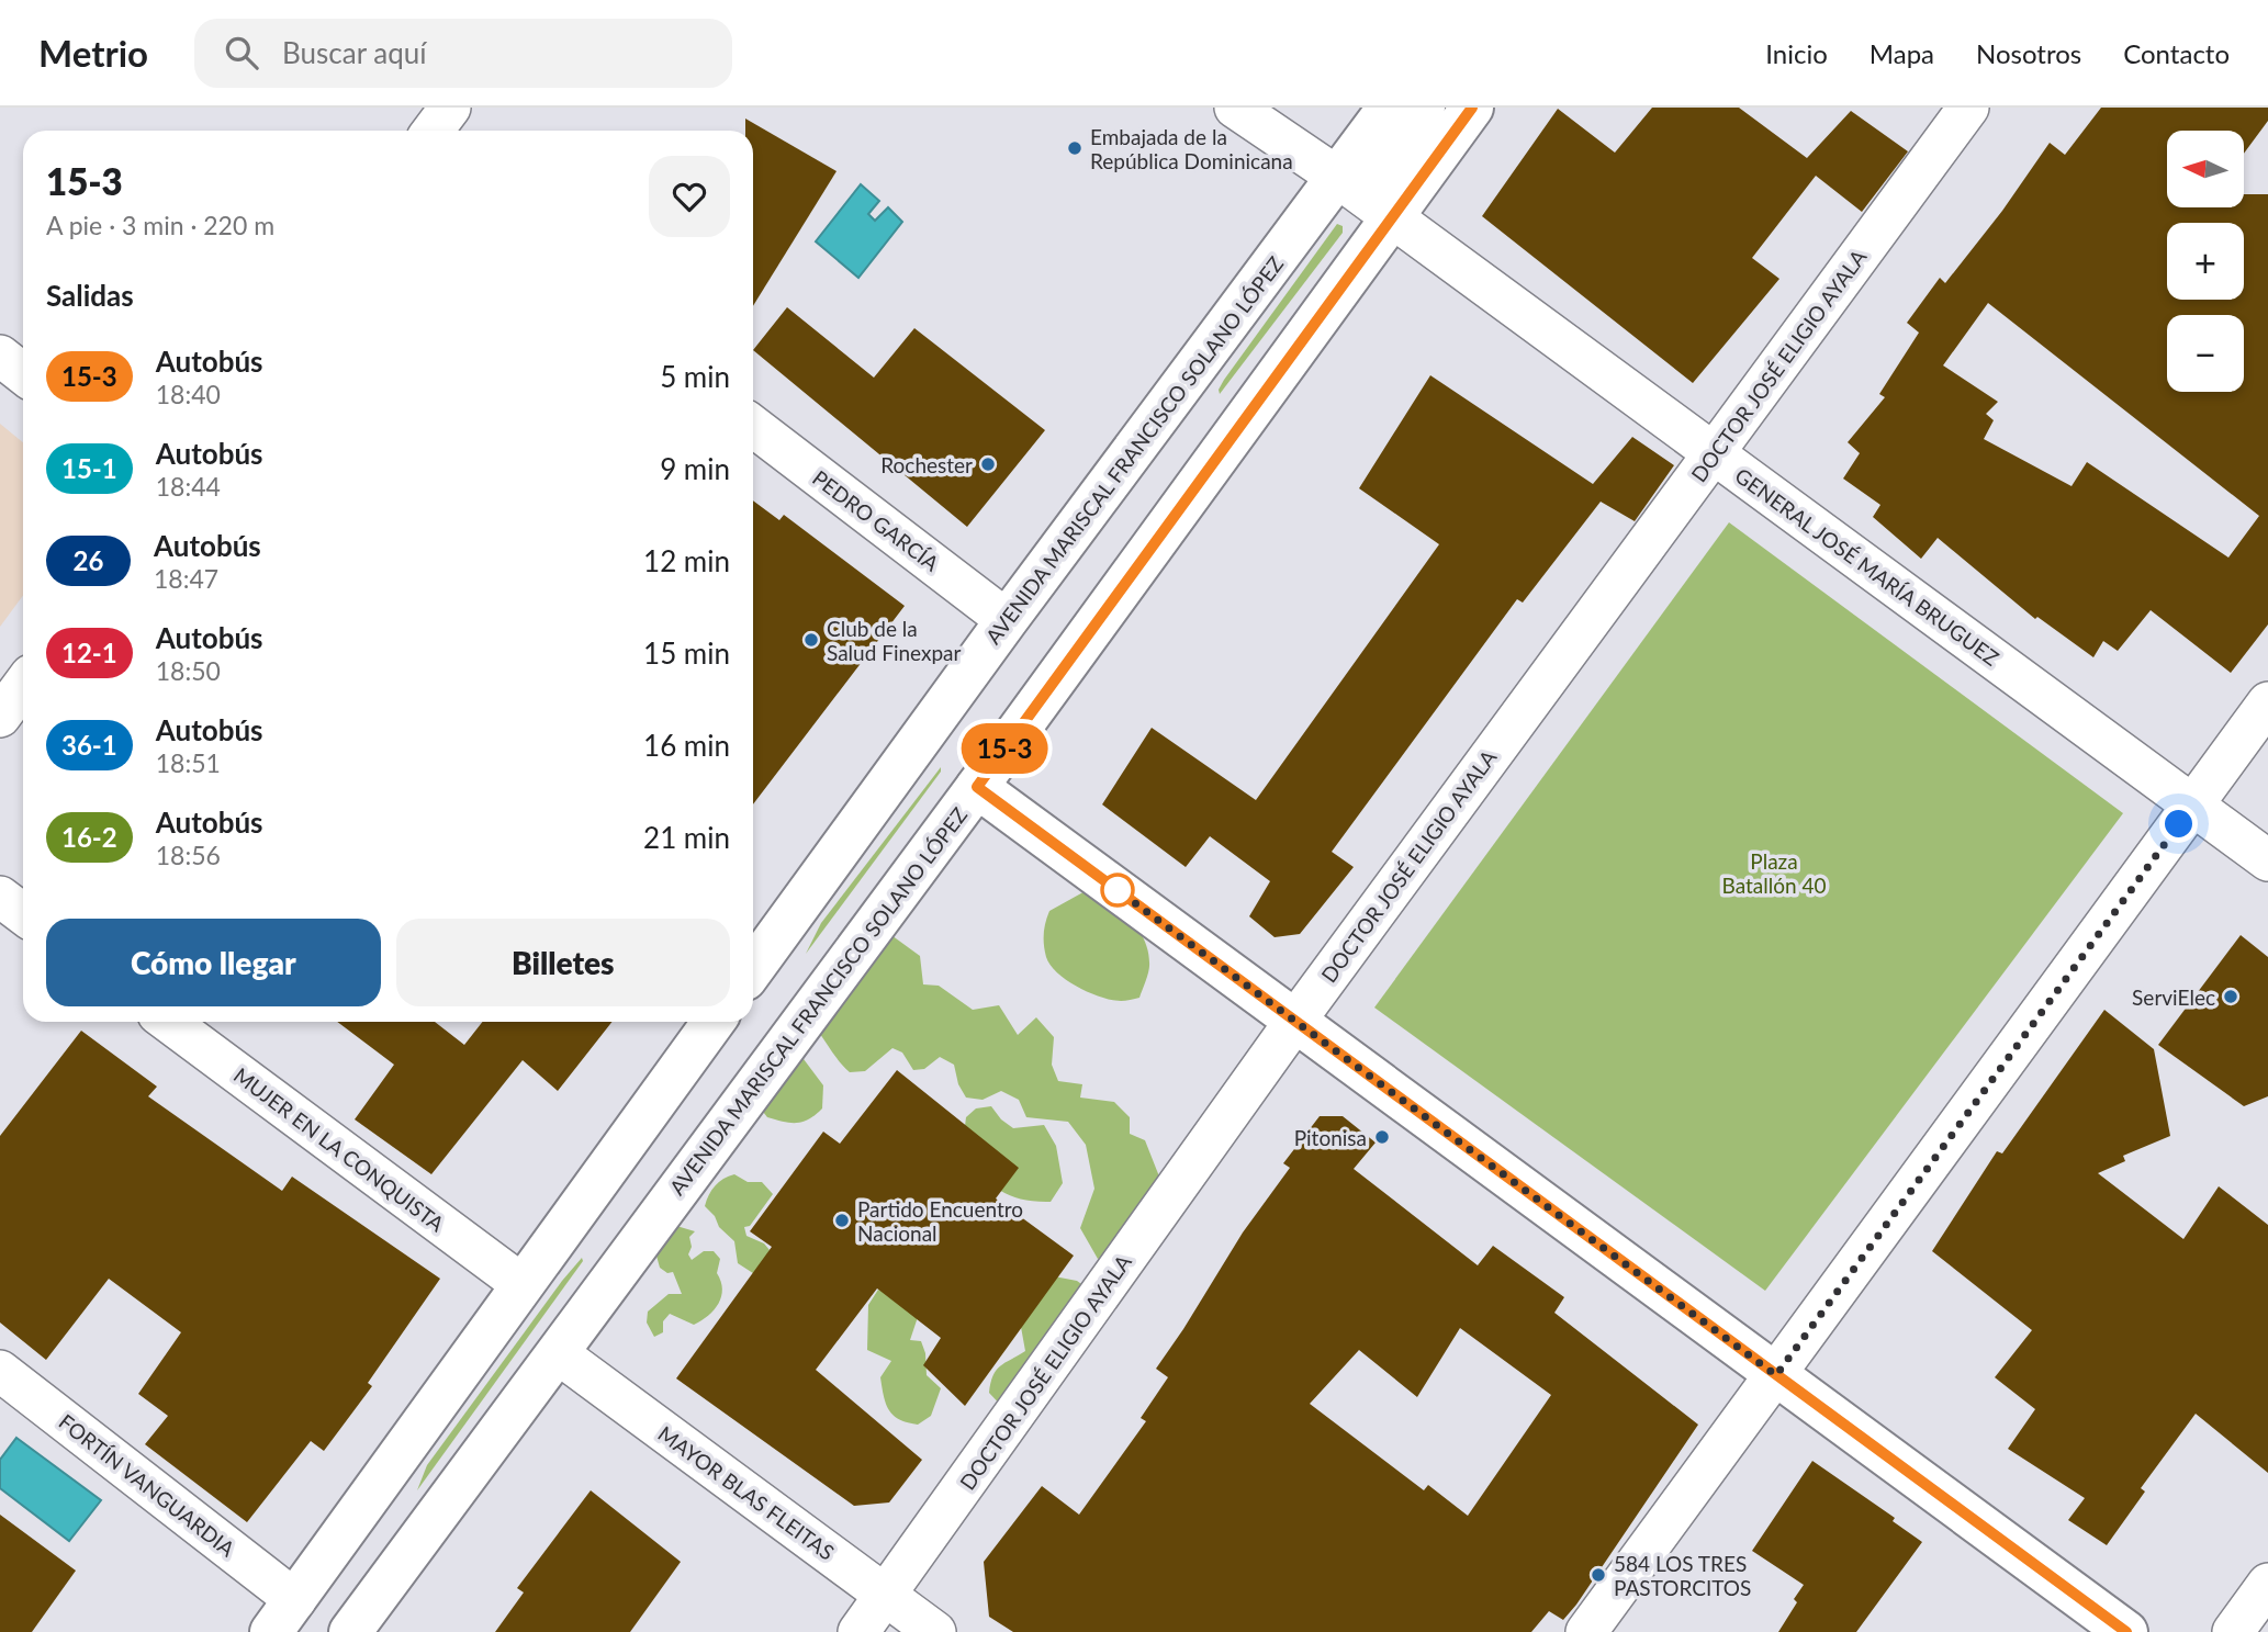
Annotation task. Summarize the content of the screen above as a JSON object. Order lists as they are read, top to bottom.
{
  "streets": {
    "main road": ["AVENIDA MARISCAL FRANCISCO SOLANO LÓPEZ"],
    "street": [
      "DOCTOR JOSÉ ELIGIO AYALA",
      "PEDRO GARCÍA",
      "GENERAL JOSÉ MARÍA BRUGUEZ",
      "MUJER EN LA CONQUISTA",
      "FORTÍN VANGUARDIA",
      "MAYOR BLAS FLEITAS"
    ]
  },
  "crossings": [
    ["DOCTOR JOSÉ ELIGIO AYALA", "GENERAL JOSÉ MARÍA BRUGUEZ"],
    ["DOCTOR JOSÉ ELIGIO AYALA", "MAYOR BLAS FLEITAS"],
    ["AVENIDA MARISCAL FRANCISCO SOLANO LÓPEZ", "PEDRO GARCÍA"],
    ["AVENIDA MARISCAL FRANCISCO SOLANO LÓPEZ", "GENERAL JOSÉ MARÍA BRUGUEZ"],
    ["AVENIDA MARISCAL FRANCISCO SOLANO LÓPEZ", "MAYOR BLAS FLEITAS"]
  ],
  "parks": ["Plaza Batallón 40"],
  "places": [
    "Embajada de la República Dominicana",
    "Rochester",
    "Club de la Salud Finexpar",
    "ServiElec",
    "Pitonisa",
    "Partido Encuentro Nacional",
    "584 LOS TRES PASTORCITOS"
  ],
  "lines": ["bus line 15-3"],
  "north": "left",
  "page": {
    "header": "Metrio",
    "search": "Buscar aquí",
    "nav": [
      "Inicio",
      "Mapa",
      "Nosotros",
      "Contacto"
    ],
    "on_map": "15-3",
    "map_buttons": ["+", "−"],
    "heading": [
      ["15-3", "A pie · 3 min · 220 m"],
      "Salidas"
    ],
    "list": [
      {
        "mark": "15-3",
        "name": "Autobús",
        "note": "18:40",
        "value": "5 min"
      },
      {
        "mark": "15-1",
        "name": "Autobús",
        "note": "18:44",
        "value": "9 min"
      },
      {
        "mark": "26",
        "name": "Autobús",
        "note": "18:47",
        "value": "12 min"
      },
      {
        "mark": "12-1",
        "name": "Autobús",
        "note": "18:50",
        "value": "15 min"
      },
      {
        "mark": "36-1",
        "name": "Autobús",
        "note": "18:51",
        "value": "16 min"
      },
      {
        "mark": "16-2",
        "name": "Autobús",
        "note": "18:56",
        "value": "21 min"
      }
    ],
    "buttons": ["Cómo llegar", "Billetes"]
  }
}
